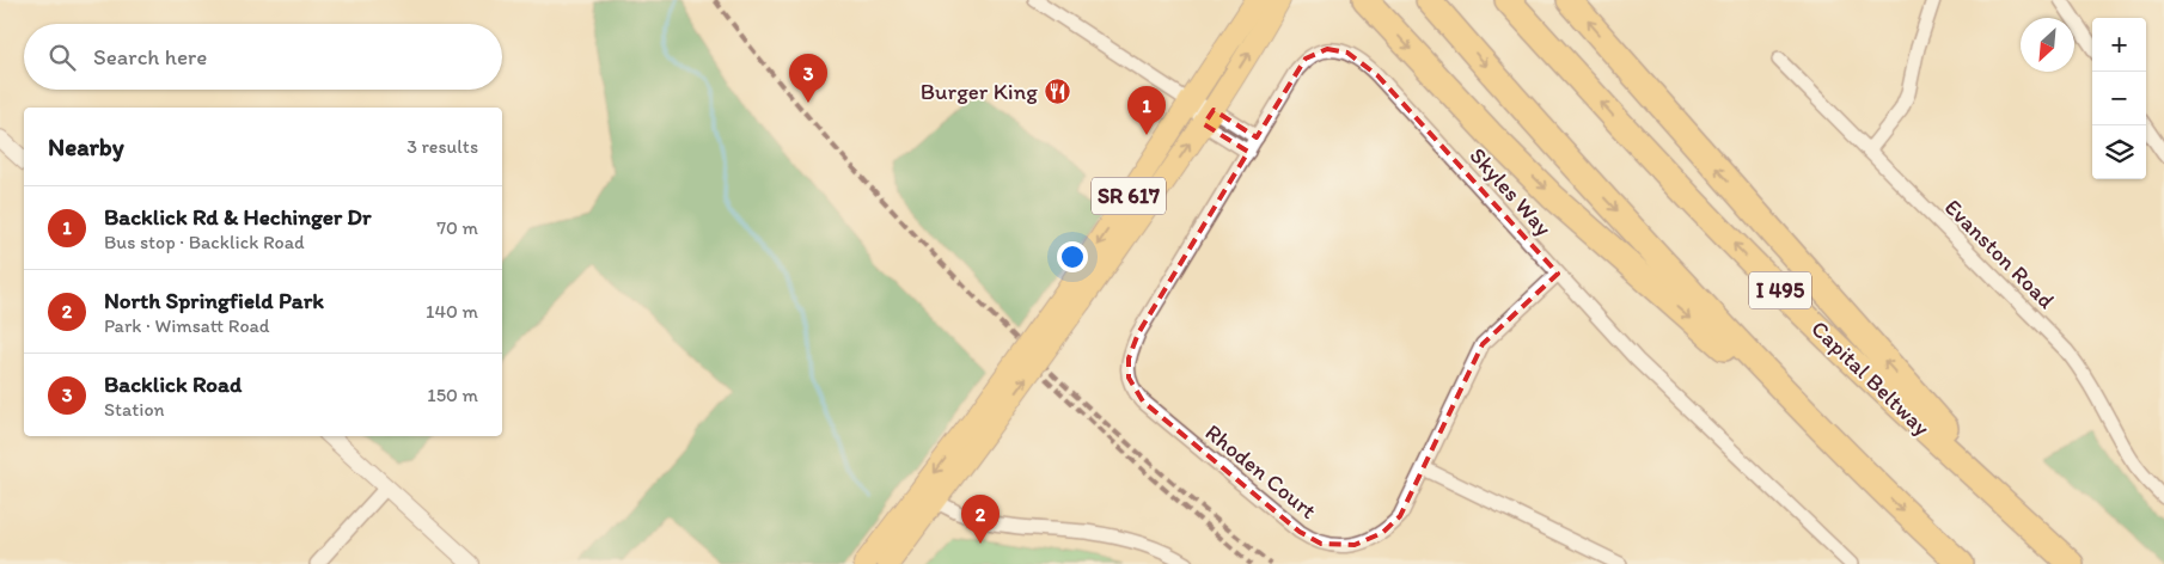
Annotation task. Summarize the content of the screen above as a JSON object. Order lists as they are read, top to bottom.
{
  "streets": {
    "highway": ["I 495", "Capital Beltway"],
    "main road": ["SR 617"],
    "street": ["Skyles Way", "Evanston Road", "Rhoden Court"]
  },
  "crossings": [
    ["Skyles Way", "Rhoden Court"]
  ],
  "places": {
    "restaurant": ["Burger King"]
  },
  "north": "bottom left",
  "page": {
    "map_buttons": ["+", "−"],
    "search": "Search here",
    "pins": ["3", "1", "2"],
    "heading": ["Nearby", "3 results"],
    "list": [
      {
        "mark": "1",
        "name": "Backlick Rd & Hechinger Dr",
        "note": "Bus stop · Backlick Road",
        "value": "70 m"
      },
      {
        "mark": "2",
        "name": "North Springfield Park",
        "note": "Park · Wimsatt Road",
        "value": "140 m"
      },
      {
        "mark": "3",
        "name": "Backlick Road",
        "note": "Station",
        "value": "150 m"
      }
    ]
  }
}
